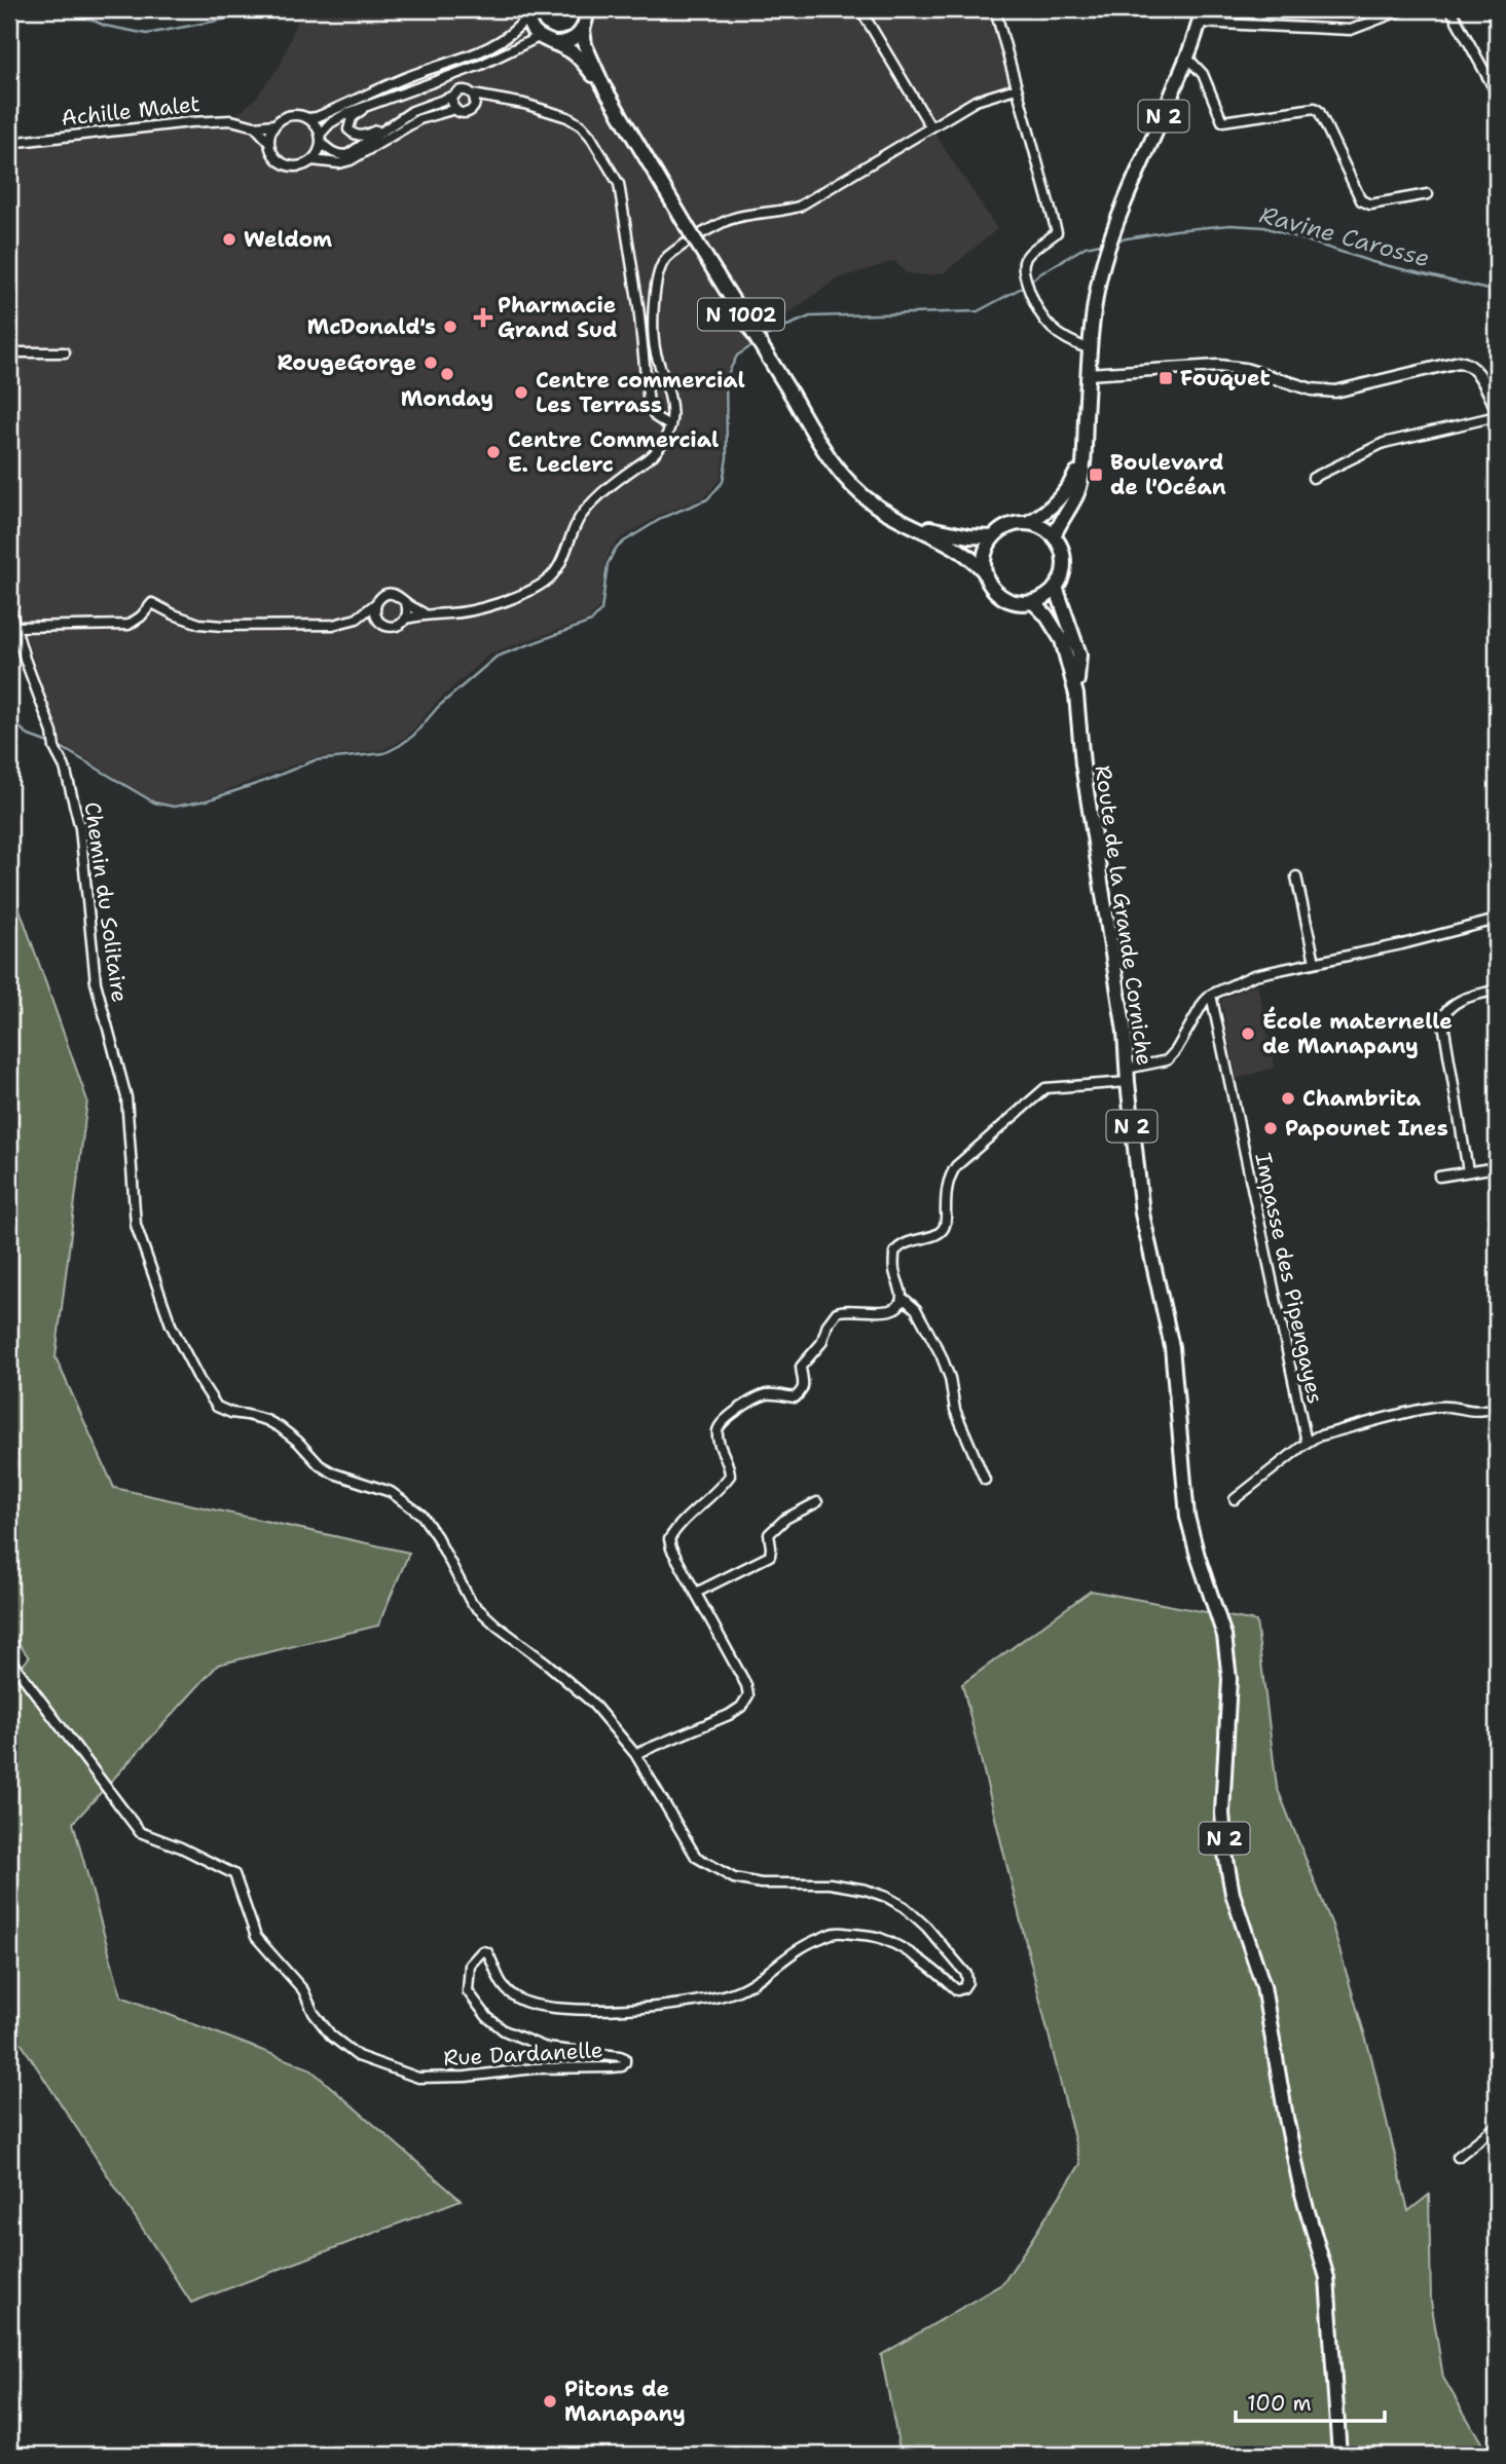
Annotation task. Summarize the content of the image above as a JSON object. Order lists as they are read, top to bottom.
{
  "streets": {
    "main road": ["N 2", "N 1002", "Route de la Grande Corniche"],
    "street": [
      "Achille Malet",
      "Chemin du Solitaire",
      "Impasse des Pipengayes",
      "Rue Dardanelle"
    ]
  },
  "crossings": [
    ["N 2", "N 1002"],
    ["N 2", "Route de la Grande Corniche"],
    ["N 1002", "Route de la Grande Corniche"],
    ["Chemin du Solitaire", "Rue Dardanelle"]
  ],
  "water": ["Ravine Carosse"],
  "places": {
    "other": [
      "Weldom",
      "McDonald's",
      "RougeGorge",
      "Monday",
      "Centre commercial Les Terrass",
      "Centre Commercial E. Leclerc",
      "École maternelle de Manapany",
      "Chambrita",
      "Papounet Ines",
      "Pitons de Manapany"
    ],
    "health": ["Pharmacie Grand Sud"],
    "transit": ["Fouquet", "Boulevard de l'Océan"]
  },
  "scale_bar": "100 m"
}
